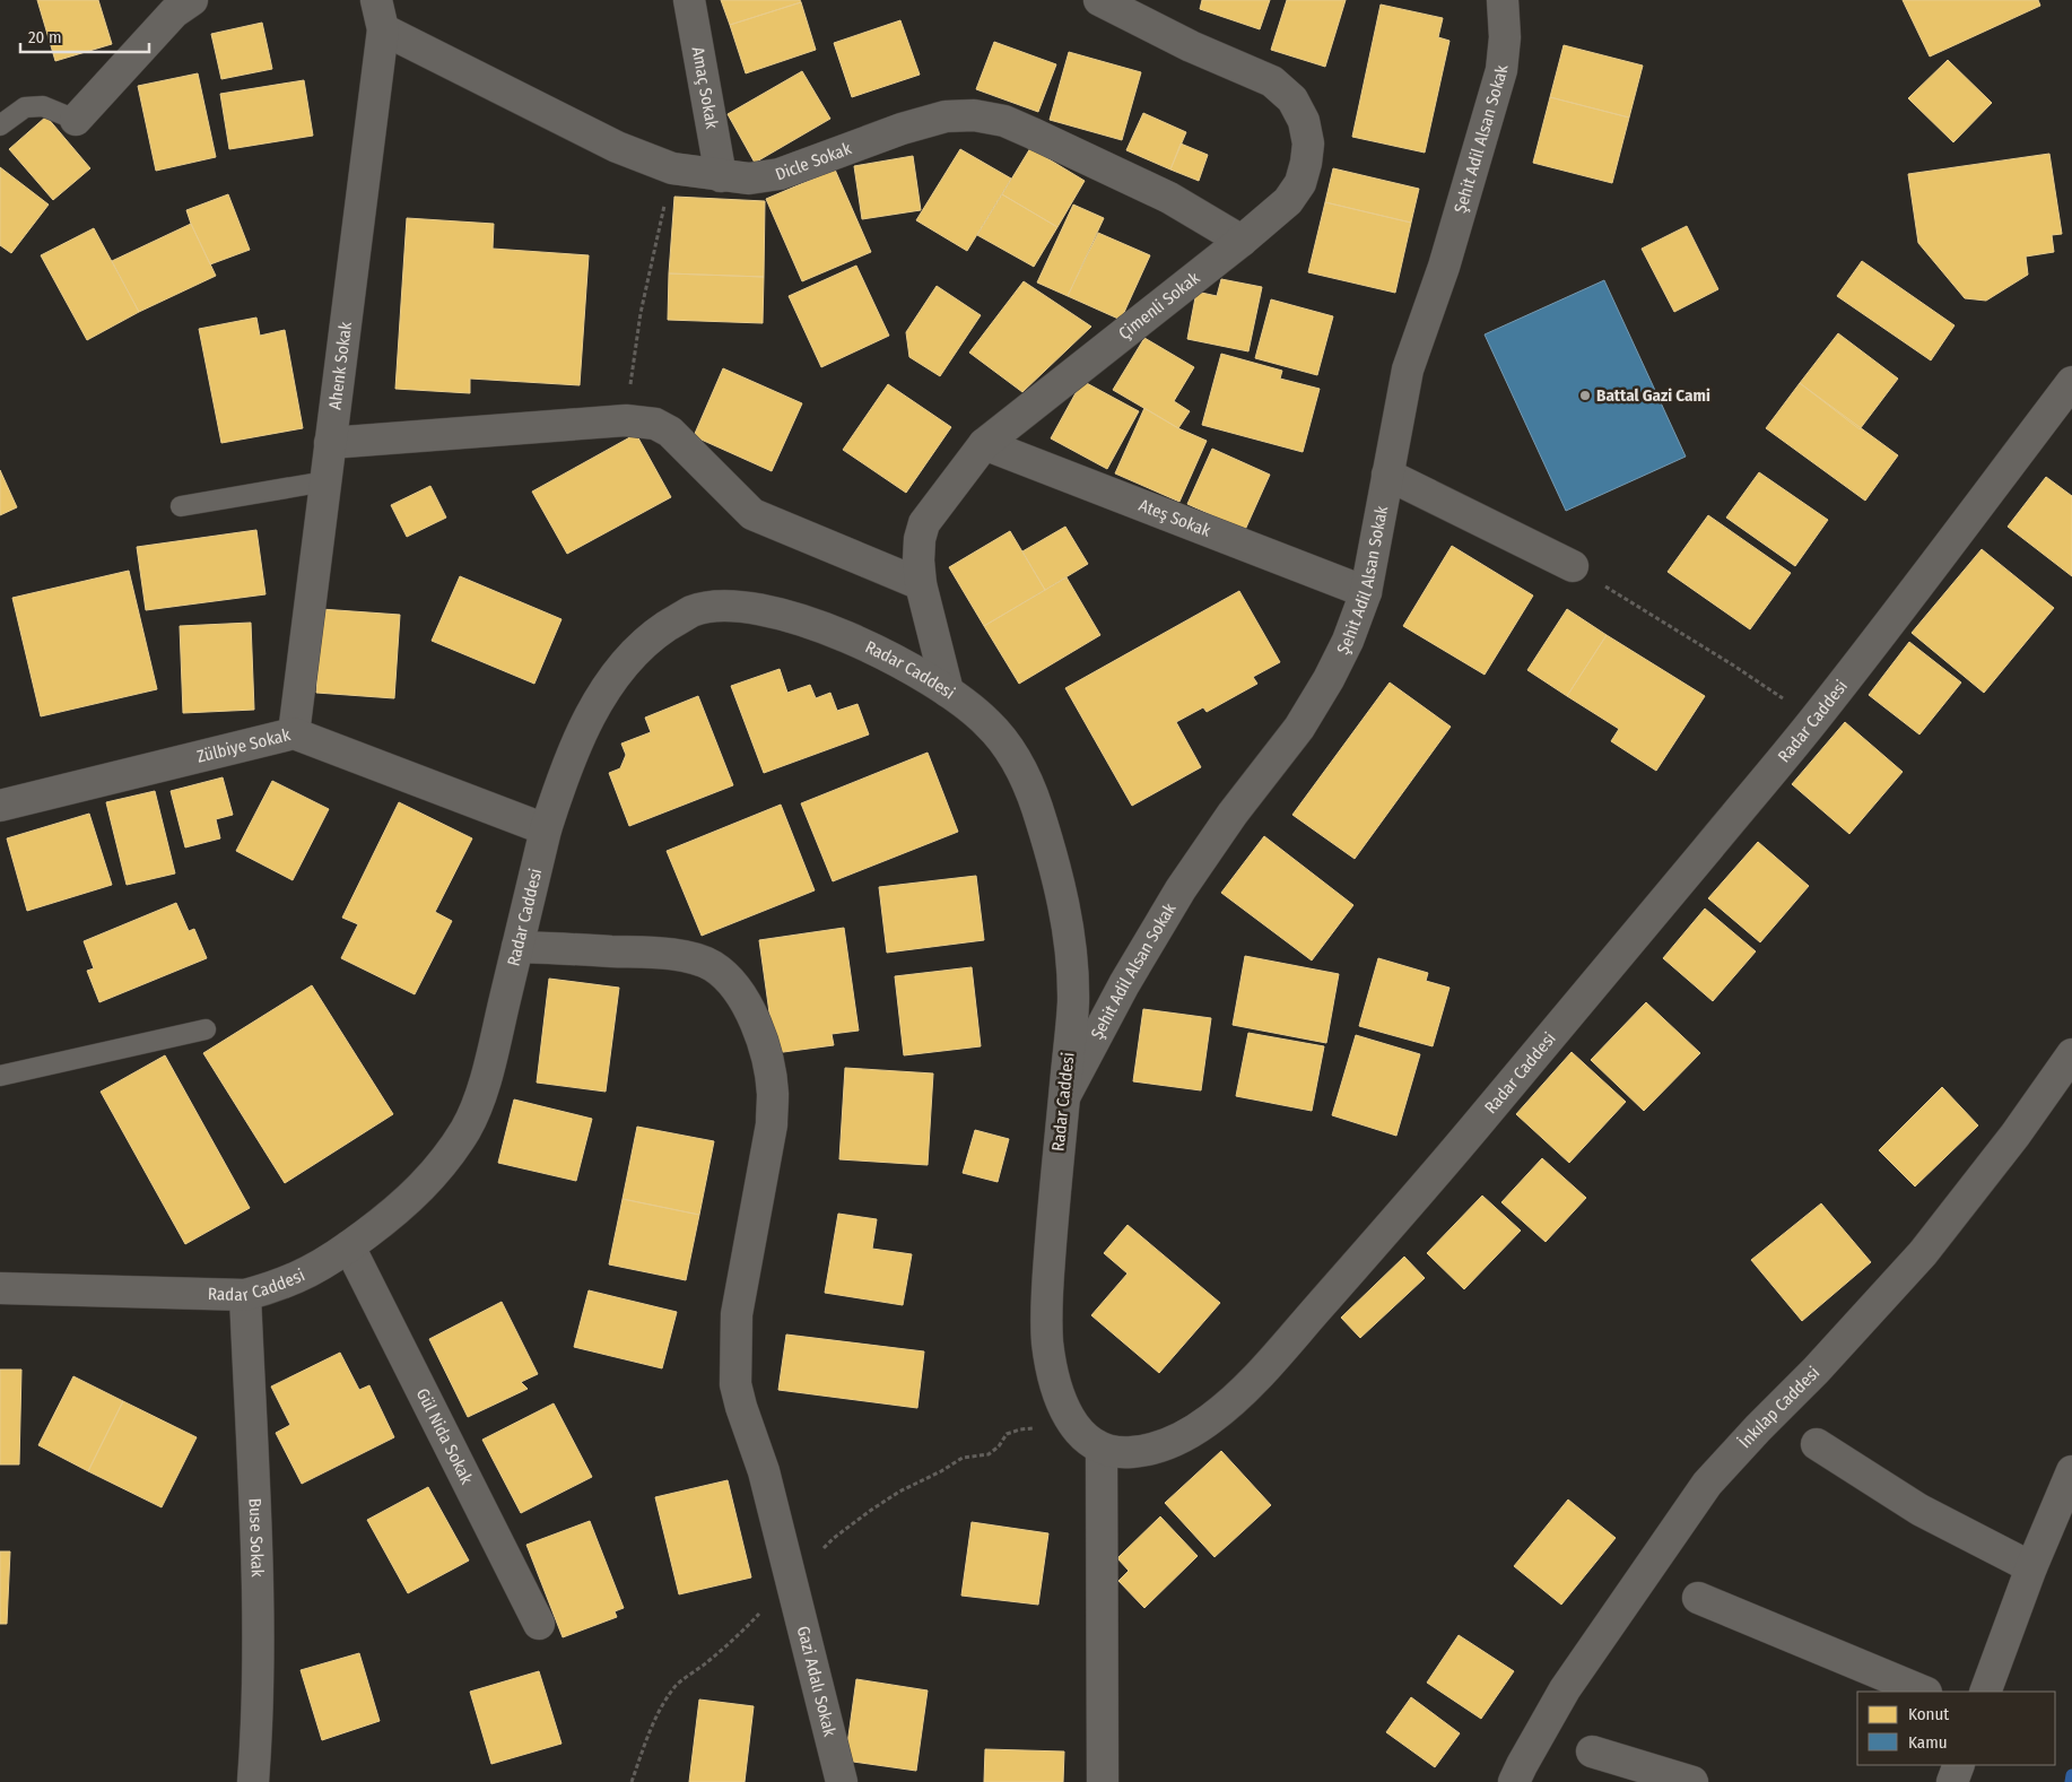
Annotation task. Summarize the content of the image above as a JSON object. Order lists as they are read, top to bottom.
{
  "streets": {
    "street": [
      "Amaç Sokak",
      "Şehit Adil Alsan Sokak",
      "Dicle Sokak",
      "Çimenli Sokak",
      "Ahenk Sokak",
      "Ateş Sokak",
      "Radar Caddesi",
      "Zülbiye Sokak",
      "İnkılap Caddesi",
      "Gül Nida Sokak",
      "Buse Sokak",
      "Gazi Adalı Sokak"
    ]
  },
  "crossings": [
    ["Amaç Sokak", "Dicle Sokak"],
    ["Şehit Adil Alsan Sokak", "Ateş Sokak"],
    ["Şehit Adil Alsan Sokak", "Radar Caddesi"],
    ["Dicle Sokak", "Çimenli Sokak"],
    ["Dicle Sokak", "Ahenk Sokak"],
    ["Çimenli Sokak", "Ateş Sokak"],
    ["Çimenli Sokak", "Radar Caddesi"],
    ["Ahenk Sokak", "Zülbiye Sokak"],
    ["Radar Caddesi", "Zülbiye Sokak"],
    ["Radar Caddesi", "Gül Nida Sokak"],
    ["Radar Caddesi", "Buse Sokak"],
    ["Radar Caddesi", "Gazi Adalı Sokak"]
  ],
  "places": ["Battal Gazi Cami"],
  "legend": ["Konut", "Kamu"],
  "scale_bar": "20 m"
}
